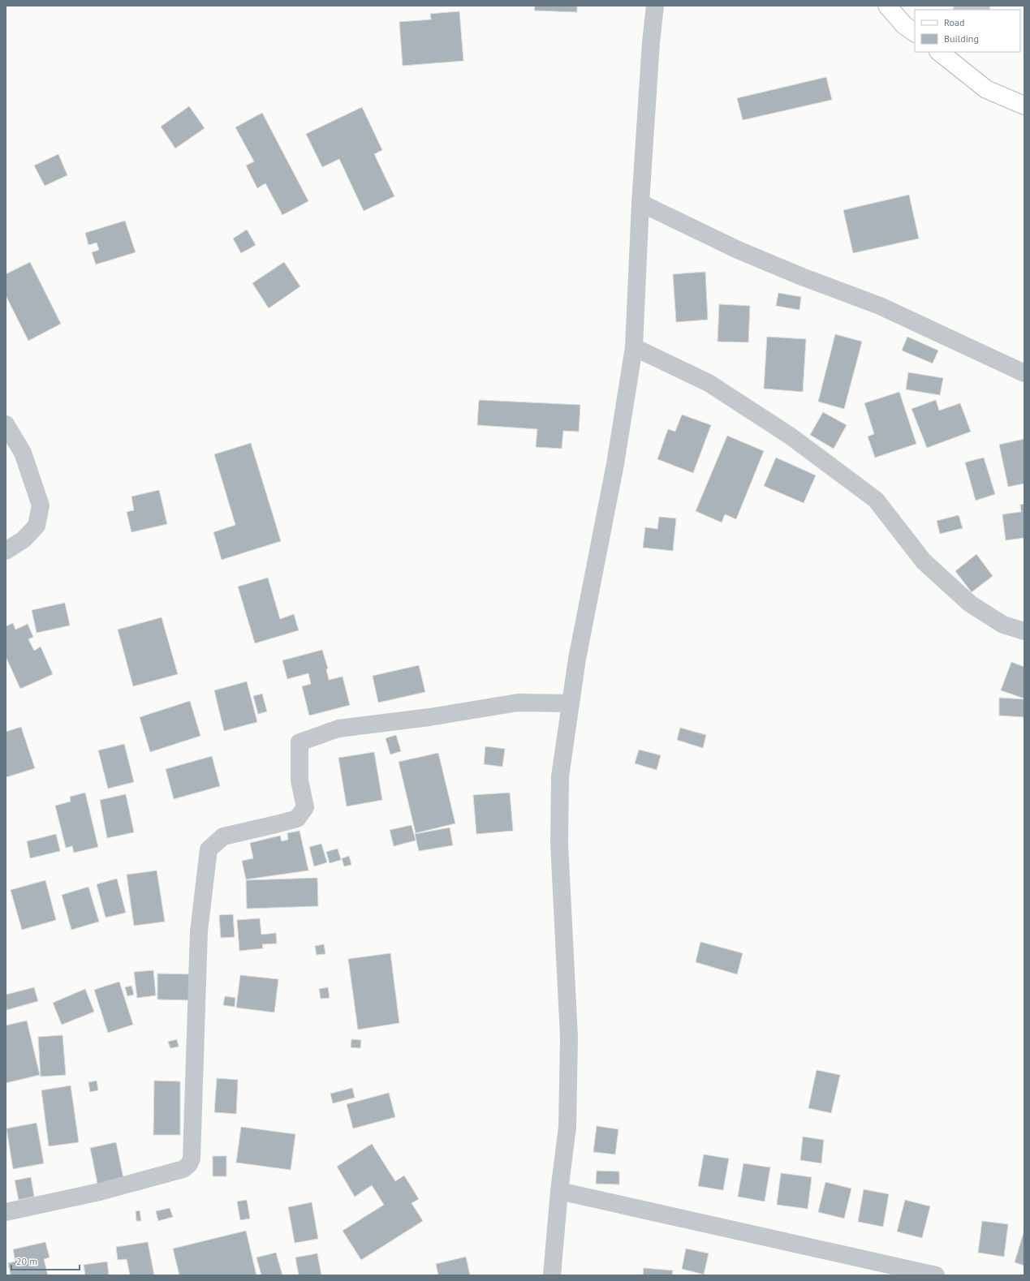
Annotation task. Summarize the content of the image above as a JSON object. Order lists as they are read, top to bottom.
{
  "legend": ["Road", "Building"],
  "scale_bar": "20 m"
}
